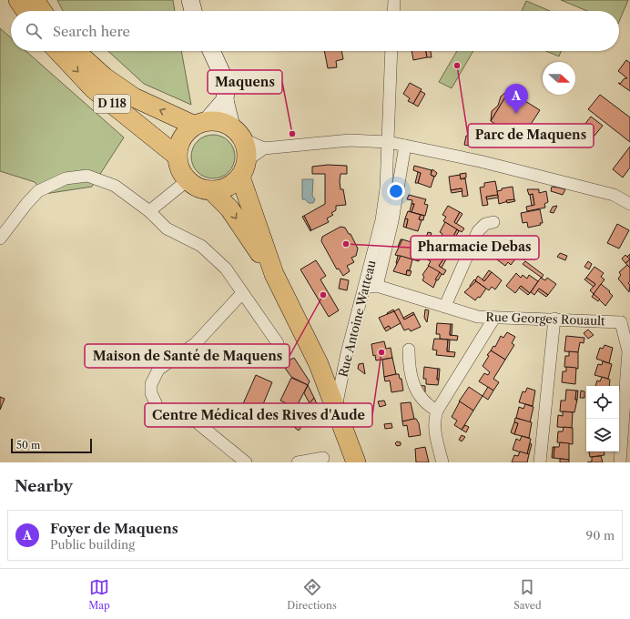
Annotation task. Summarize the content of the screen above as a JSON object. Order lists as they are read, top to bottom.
{
  "streets": {
    "main road": ["D 118"],
    "street": ["Rue Antoine Watteau", "Rue Georges Rouault"]
  },
  "crossings": [
    ["Rue Antoine Watteau", "Rue Georges Rouault"]
  ],
  "places": [
    "Parc de Maquens",
    "Maquens",
    "Pharmacie Debas",
    "Maison de Santé de Maquens",
    "Centre Médical des Rives d'Aude"
  ],
  "scale_bar": "50 m",
  "north": "right",
  "page": {
    "search": "Search here",
    "pins": "A",
    "scale": "50 m",
    "heading": "Nearby",
    "list": [
      {
        "mark": "A",
        "name": "Foyer de Maquens",
        "note": "Public building",
        "value": "90 m"
      }
    ],
    "nav": ["Map", "Directions", "Saved"]
  }
}
